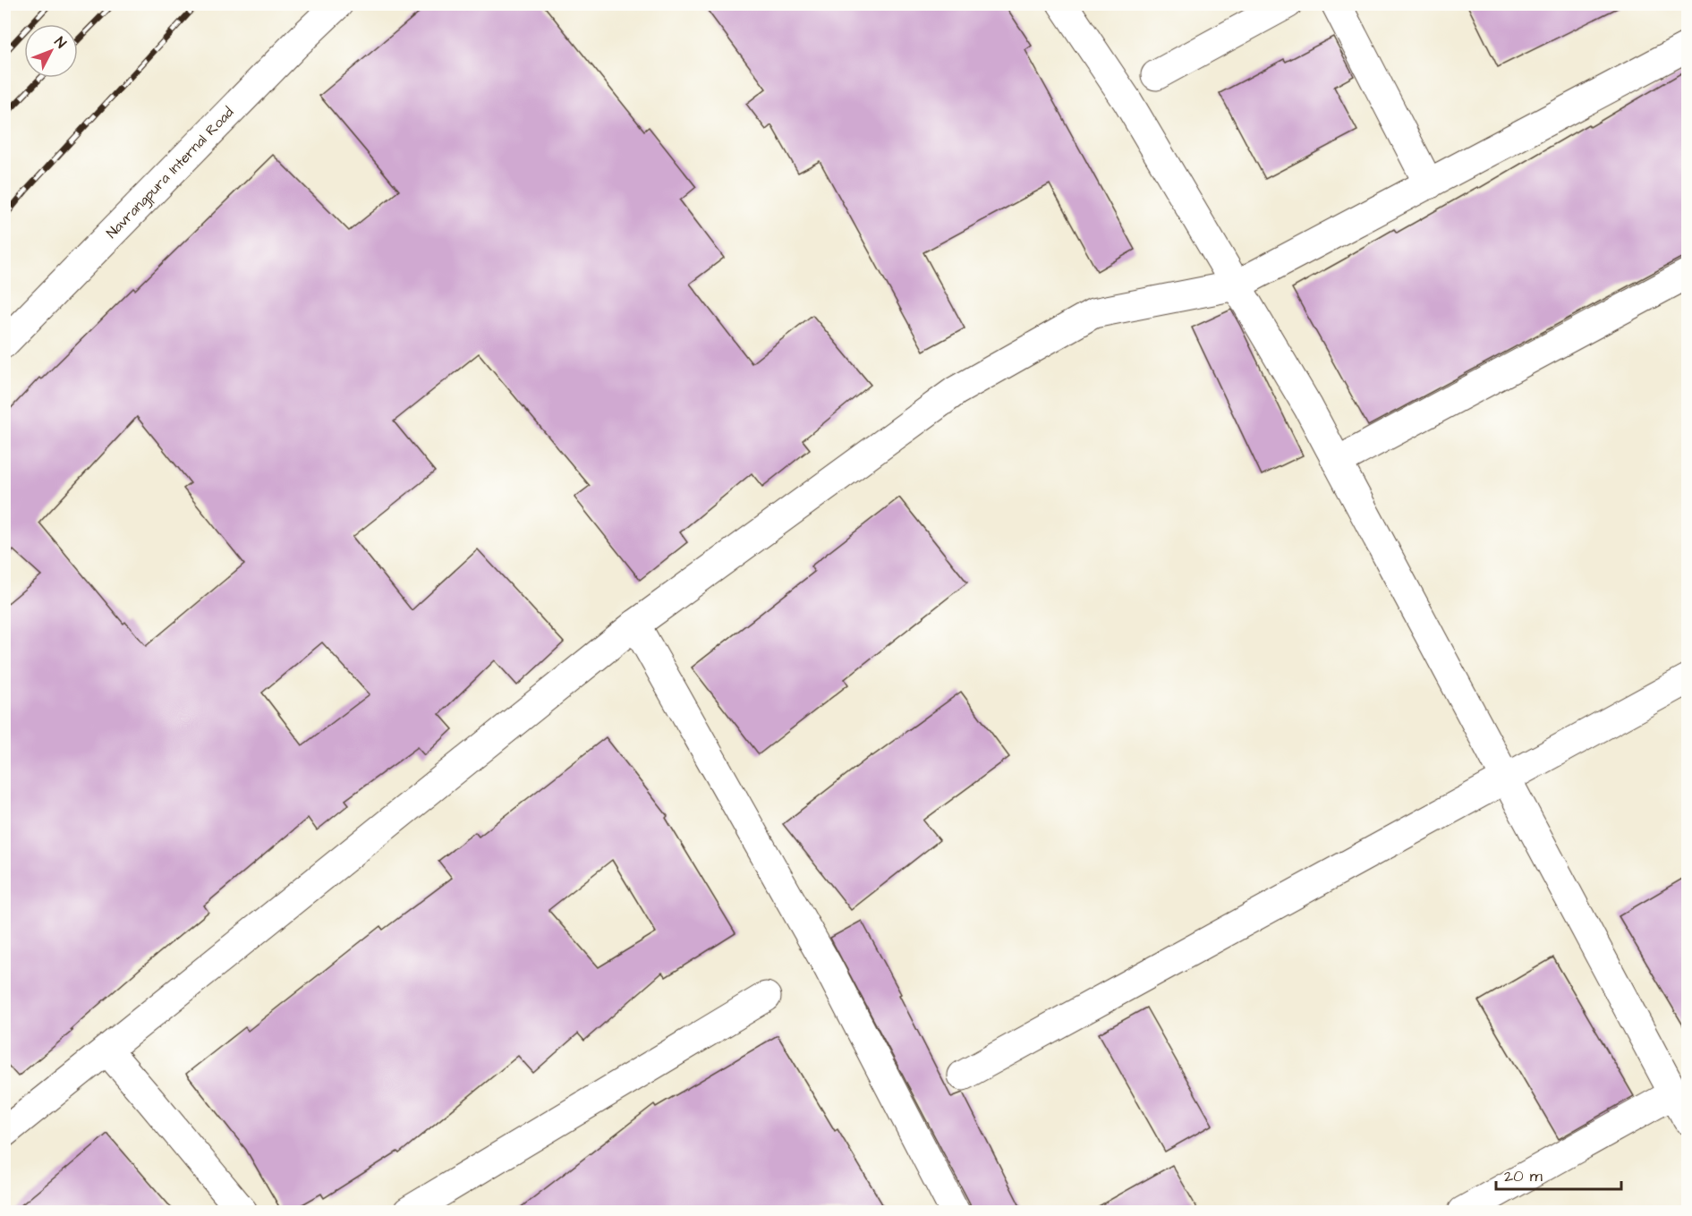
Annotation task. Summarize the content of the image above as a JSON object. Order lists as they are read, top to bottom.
{
  "streets": {
    "street": ["Navrangpura Internal Road"]
  },
  "scale_bar": "20 m",
  "north": "top right"
}
